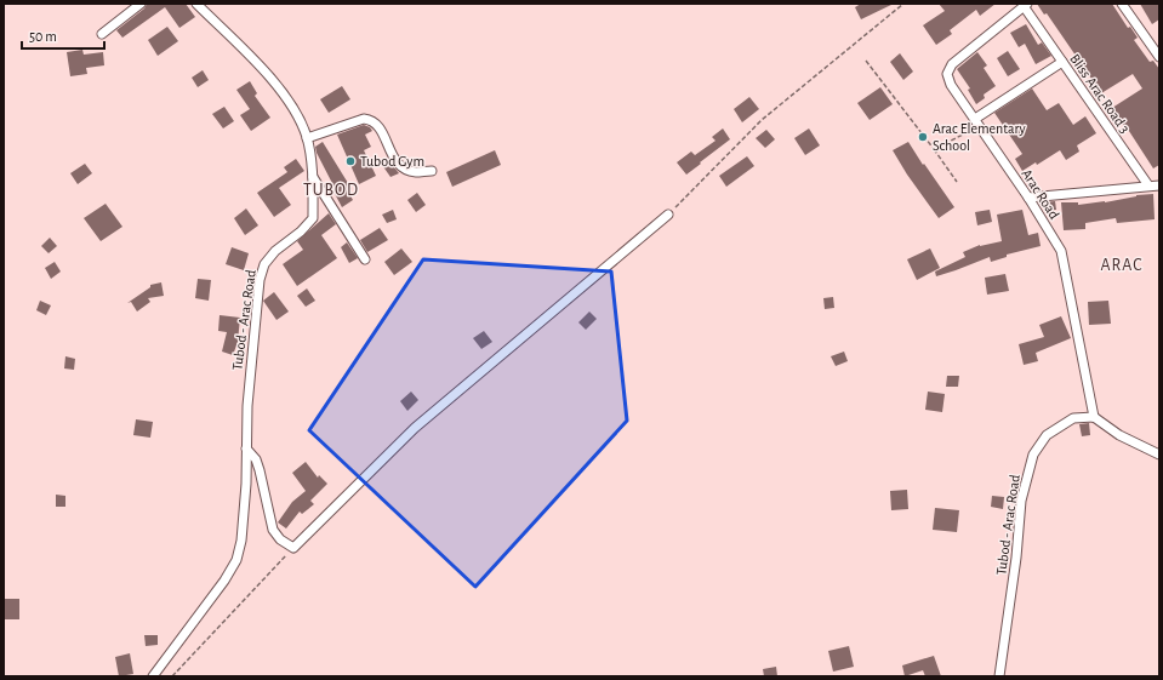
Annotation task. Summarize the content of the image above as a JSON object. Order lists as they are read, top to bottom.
{
  "streets": {
    "street": ["Bliss Arac Road 3", "Arac Road", "Tubod - Arac Road"]
  },
  "crossings": [
    ["Bliss Arac Road 3", "Arac Road"],
    ["Arac Road", "Tubod - Arac Road"]
  ],
  "districts": ["TUBOD", "ARAC"],
  "places": ["Arac Elementary School", "Tubod Gym"],
  "scale_bar": "50 m"
}
